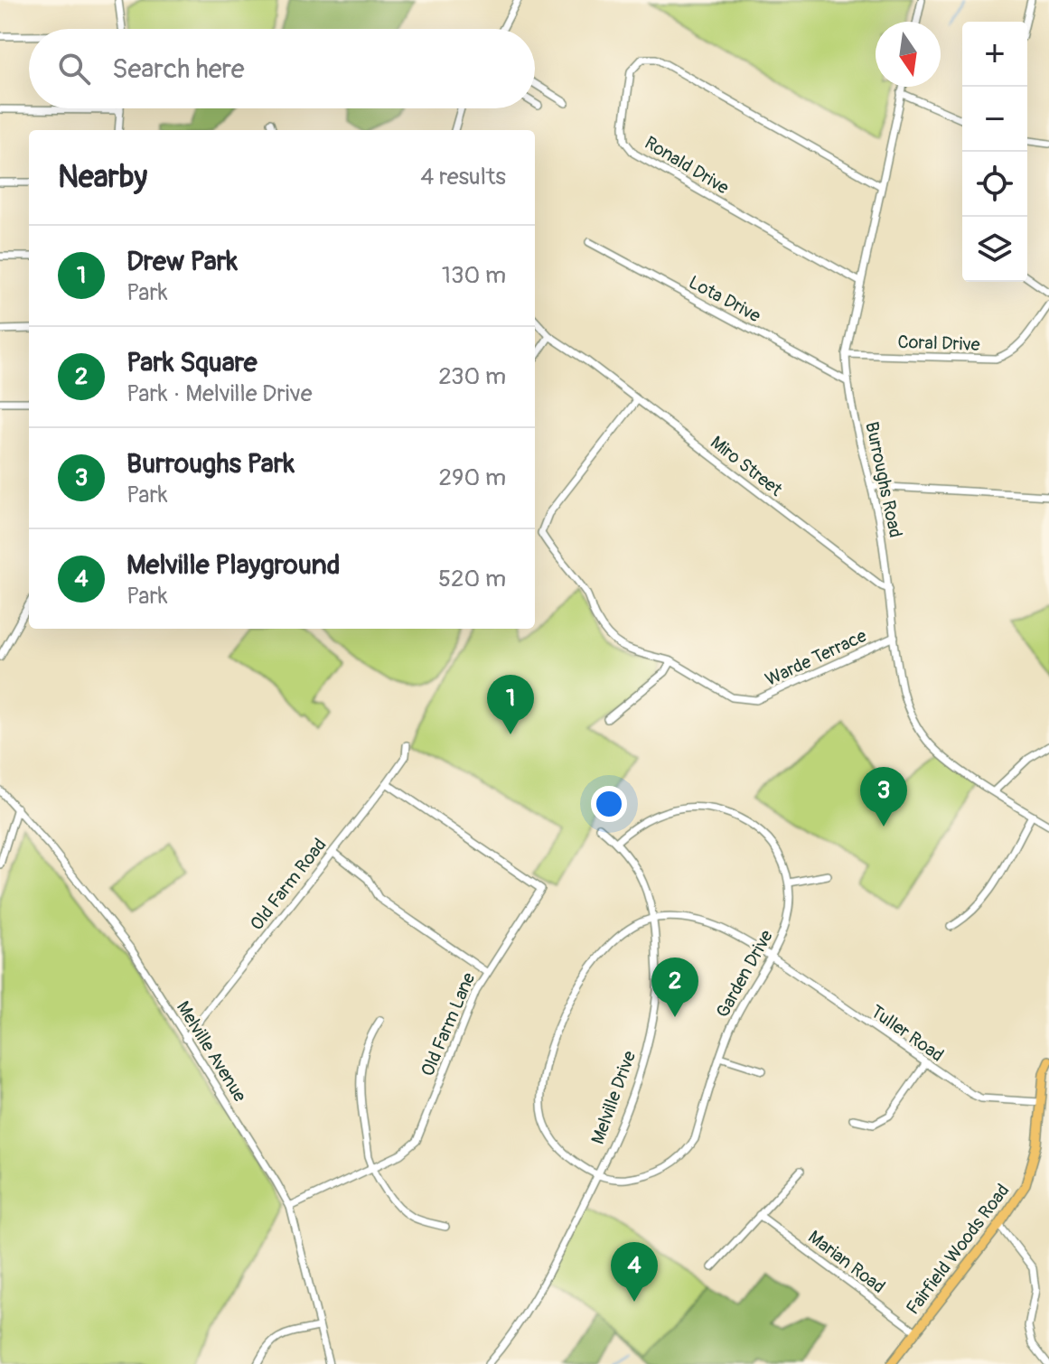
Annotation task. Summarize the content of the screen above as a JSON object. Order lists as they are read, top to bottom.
{
  "streets": {
    "main road": ["Fairfield Woods Road"],
    "street": [
      "Ronald Drive",
      "Lota Drive",
      "Coral Drive",
      "Miro Street",
      "Burroughs Road",
      "Warde Terrace",
      "Old Farm Road",
      "Garden Drive",
      "Old Farm Lane",
      "Tuller Road",
      "Melville Avenue",
      "Melville Drive",
      "Marian Road"
    ]
  },
  "crossings": [
    ["Ronald Drive", "Burroughs Road"],
    ["Lota Drive", "Burroughs Road"],
    ["Coral Drive", "Burroughs Road"],
    ["Miro Street", "Burroughs Road"],
    ["Miro Street", "Warde Terrace"],
    ["Burroughs Road", "Warde Terrace"],
    ["Old Farm Road", "Old Farm Lane"],
    ["Old Farm Road", "Melville Avenue"],
    ["Garden Drive", "Tuller Road"],
    ["Garden Drive", "Melville Drive"],
    ["Old Farm Lane", "Melville Avenue"],
    ["Tuller Road", "Melville Drive"],
    ["Tuller Road", "Fairfield Woods Road"],
    ["Fairfield Woods Road", "Marian Road"]
  ],
  "north": "bottom",
  "page": {
    "map_buttons": ["+", "−"],
    "search": "Search here",
    "heading": ["Nearby", "4 results"],
    "list": [
      {
        "mark": "1",
        "name": "Drew Park",
        "note": "Park",
        "value": "130 m"
      },
      {
        "mark": "2",
        "name": "Park Square",
        "note": "Park · Melville Drive",
        "value": "230 m"
      },
      {
        "mark": "3",
        "name": "Burroughs Park",
        "note": "Park",
        "value": "290 m"
      },
      {
        "mark": "4",
        "name": "Melville Playground",
        "note": "Park",
        "value": "520 m"
      }
    ],
    "pins": [
      "1",
      "3",
      "2",
      "4"
    ]
  }
}
